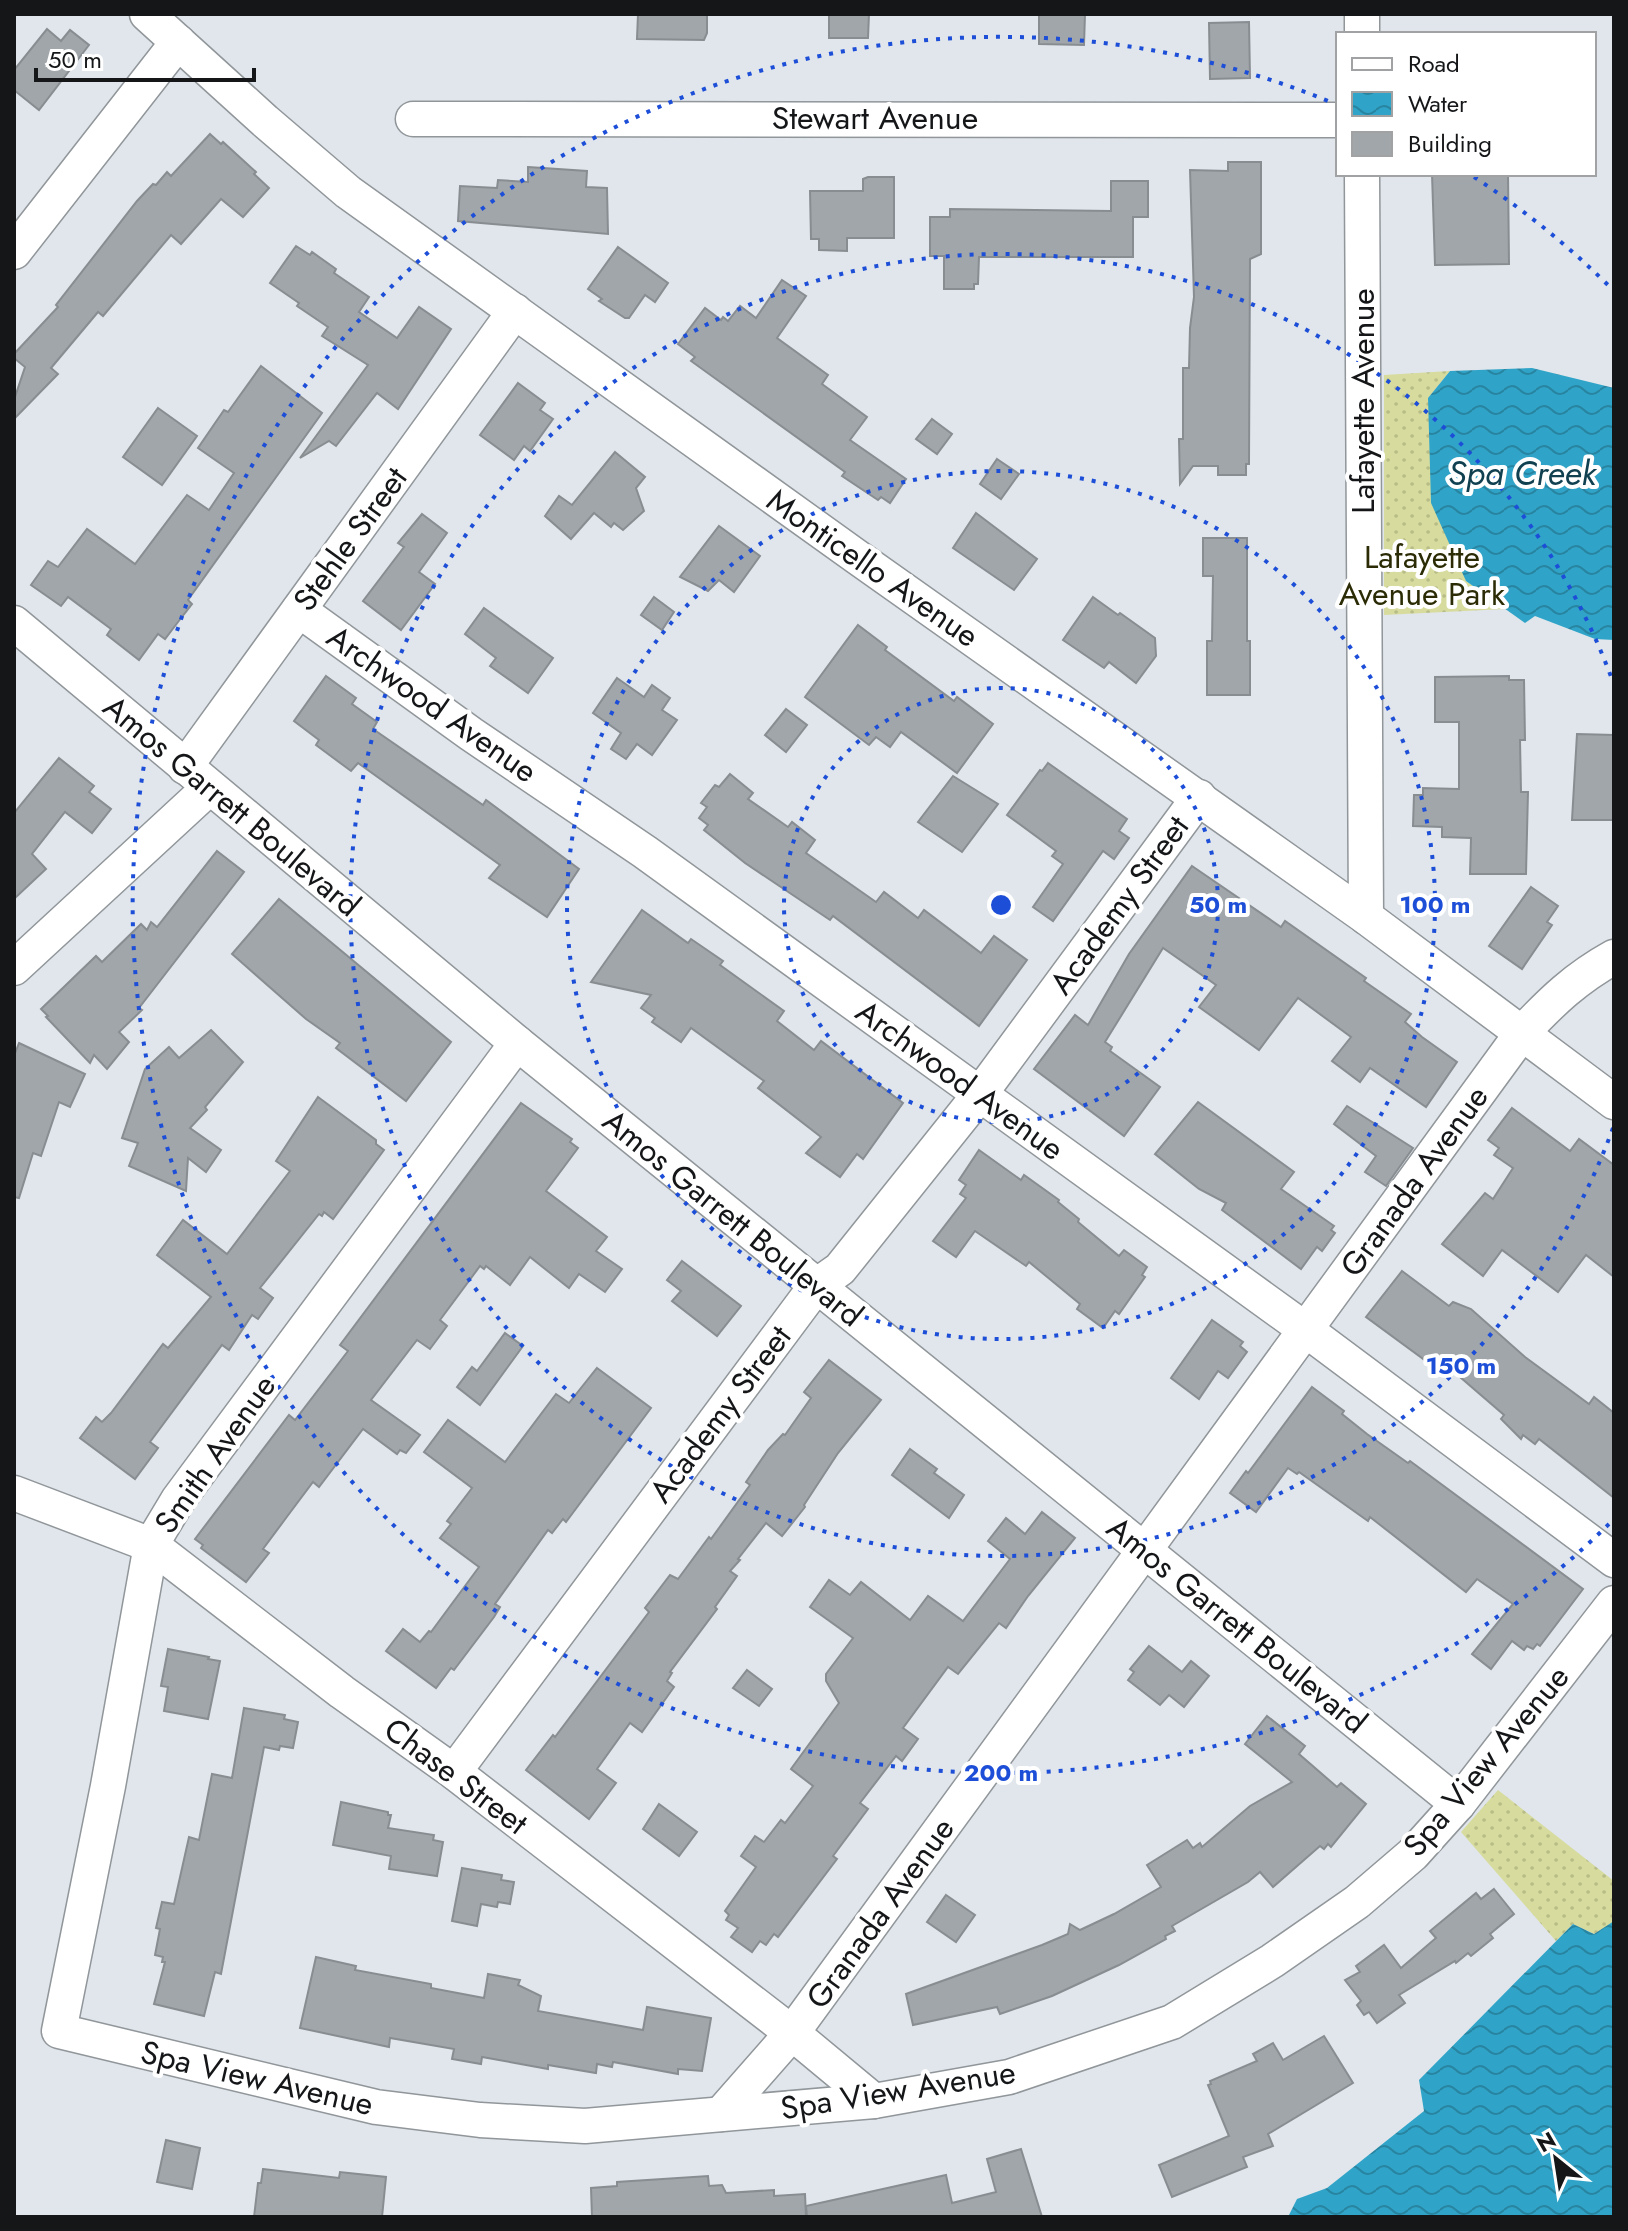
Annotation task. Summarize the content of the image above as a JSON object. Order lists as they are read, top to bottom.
{
  "streets": {
    "street": [
      "Stewart Avenue",
      "Lafayette Avenue",
      "Stehle Street",
      "Monticello Avenue",
      "Archwood Avenue",
      "Amos Garrett Boulevard",
      "Academy Street",
      "Granada Avenue",
      "Smith Avenue",
      "Spa View Avenue",
      "Chase Street"
    ]
  },
  "crossings": [
    ["Lafayette Avenue", "Monticello Avenue"],
    ["Stehle Street", "Monticello Avenue"],
    ["Stehle Street", "Archwood Avenue"],
    ["Stehle Street", "Amos Garrett Boulevard"],
    ["Monticello Avenue", "Academy Street"],
    ["Monticello Avenue", "Granada Avenue"],
    ["Archwood Avenue", "Academy Street"],
    ["Archwood Avenue", "Granada Avenue"],
    ["Amos Garrett Boulevard", "Academy Street"],
    ["Amos Garrett Boulevard", "Granada Avenue"],
    ["Amos Garrett Boulevard", "Smith Avenue"],
    ["Amos Garrett Boulevard", "Spa View Avenue"],
    ["Academy Street", "Chase Street"],
    ["Granada Avenue", "Spa View Avenue"],
    ["Granada Avenue", "Chase Street"],
    ["Smith Avenue", "Spa View Avenue"],
    ["Smith Avenue", "Chase Street"],
    ["Spa View Avenue", "Chase Street"]
  ],
  "water": ["Spa Creek"],
  "parks": ["Lafayette Avenue Park"],
  "legend": ["Road", "Water", "Building"],
  "scale_bar": "50 m",
  "north": "top left",
  "rings": [
    "50 m",
    "100 m",
    "150 m",
    "200 m"
  ]
}
